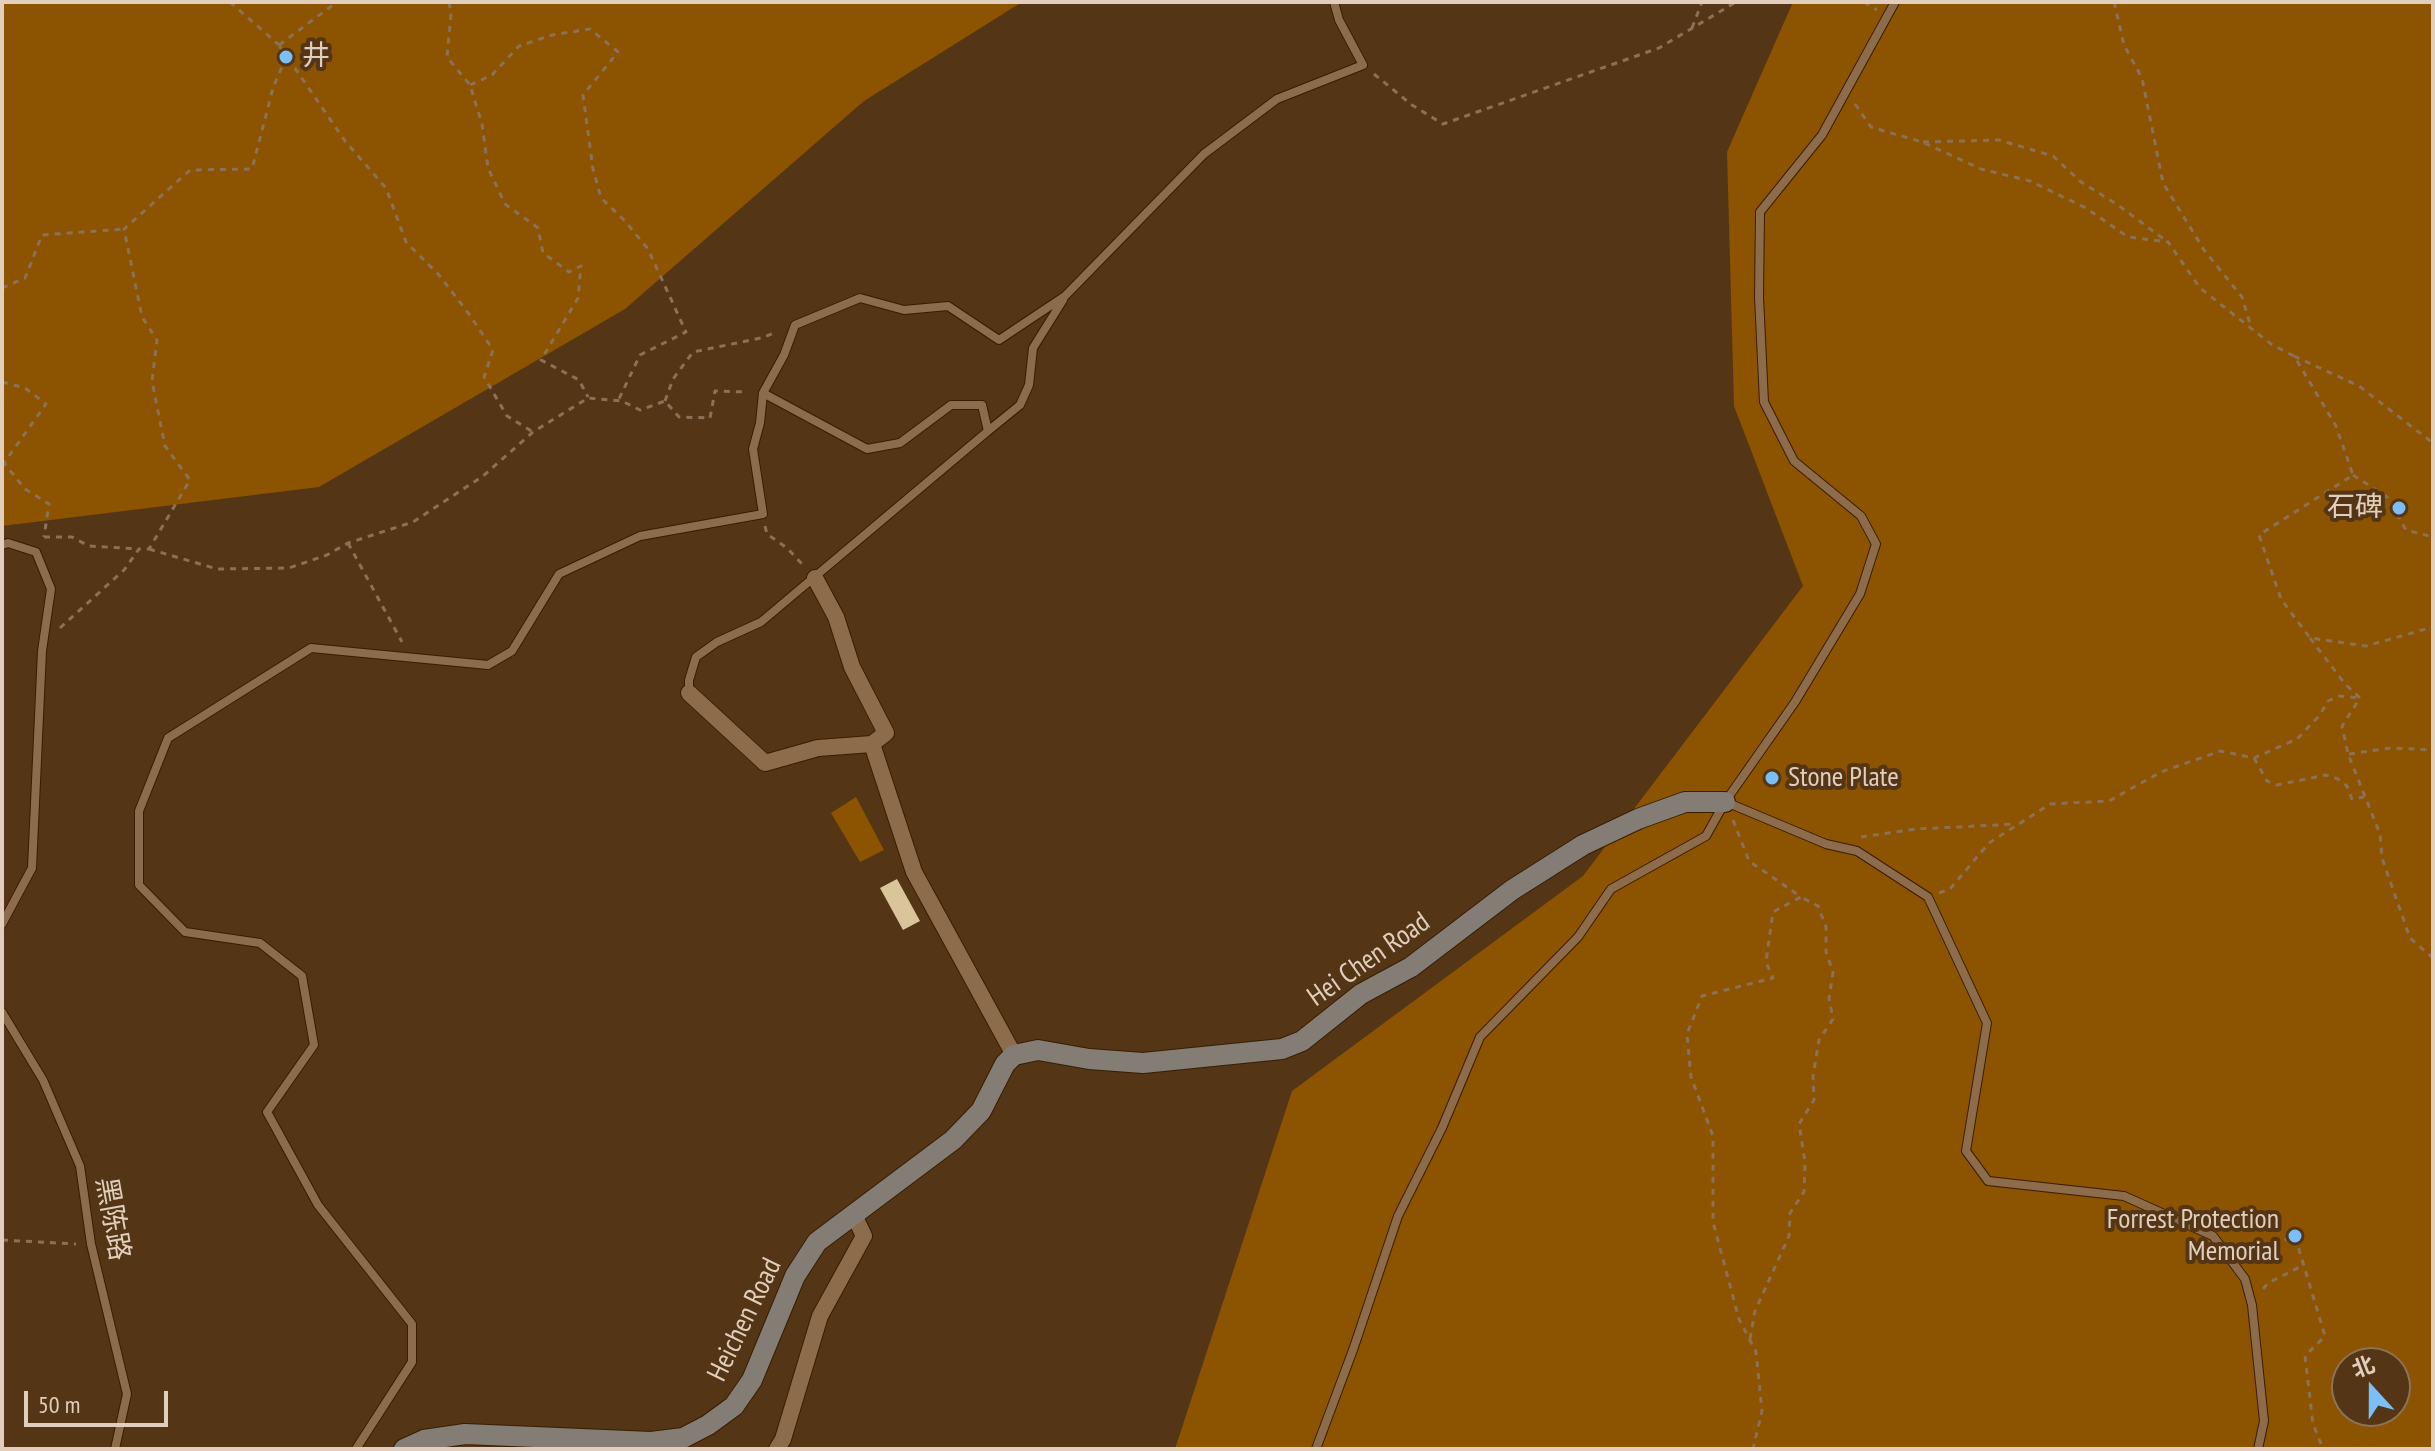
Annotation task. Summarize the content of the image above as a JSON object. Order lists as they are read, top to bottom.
{
  "streets": {
    "street": ["Hei Chen Road", "Heichen Road"],
    "lane": ["黑陈路"]
  },
  "crossings": [
    ["Hei Chen Road", "Heichen Road"]
  ],
  "places": [
    "井",
    "石碑",
    "Stone Plate",
    "Forrest Protection Memorial"
  ],
  "scale_bar": "50 m",
  "north": "top"
}
